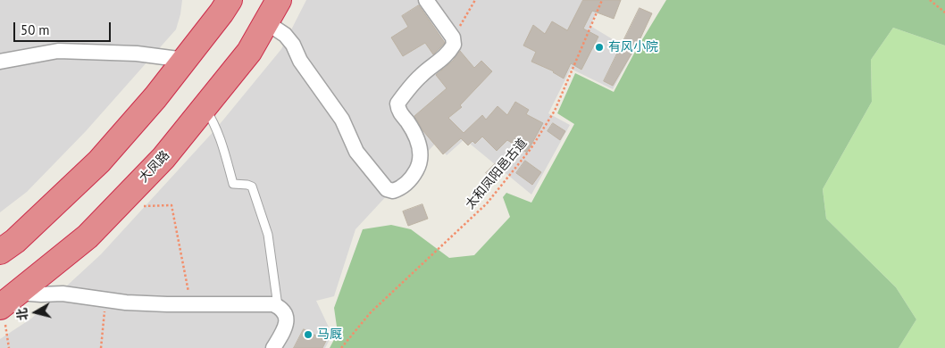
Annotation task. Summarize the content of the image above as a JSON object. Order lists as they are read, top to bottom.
{
  "streets": {
    "highway": ["大凤路"],
    "path": ["太和凤阳邑古道"]
  },
  "places": ["有风小院", "马厩"],
  "scale_bar": "50 m",
  "north": "left"
}
